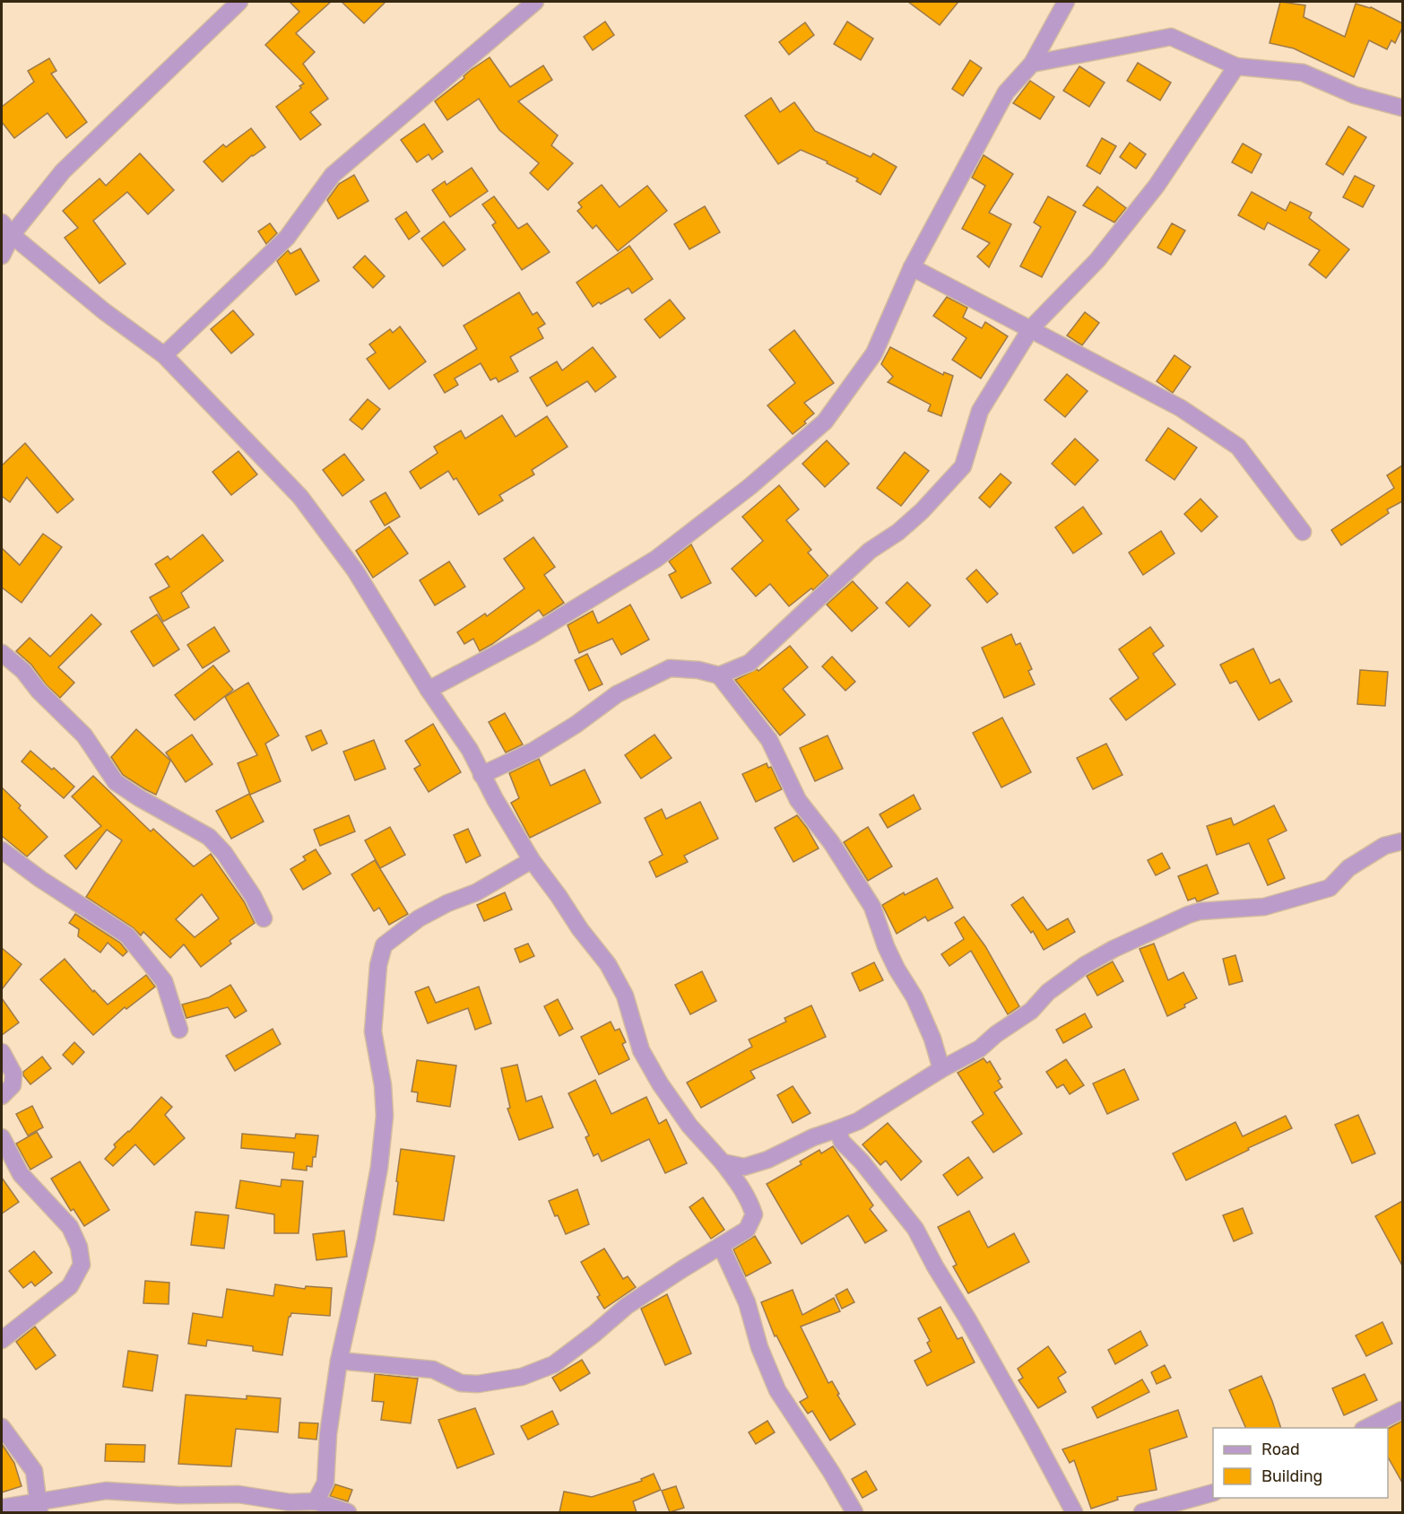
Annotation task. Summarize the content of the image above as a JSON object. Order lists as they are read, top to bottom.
{
  "legend": ["Road", "Building"]
}
